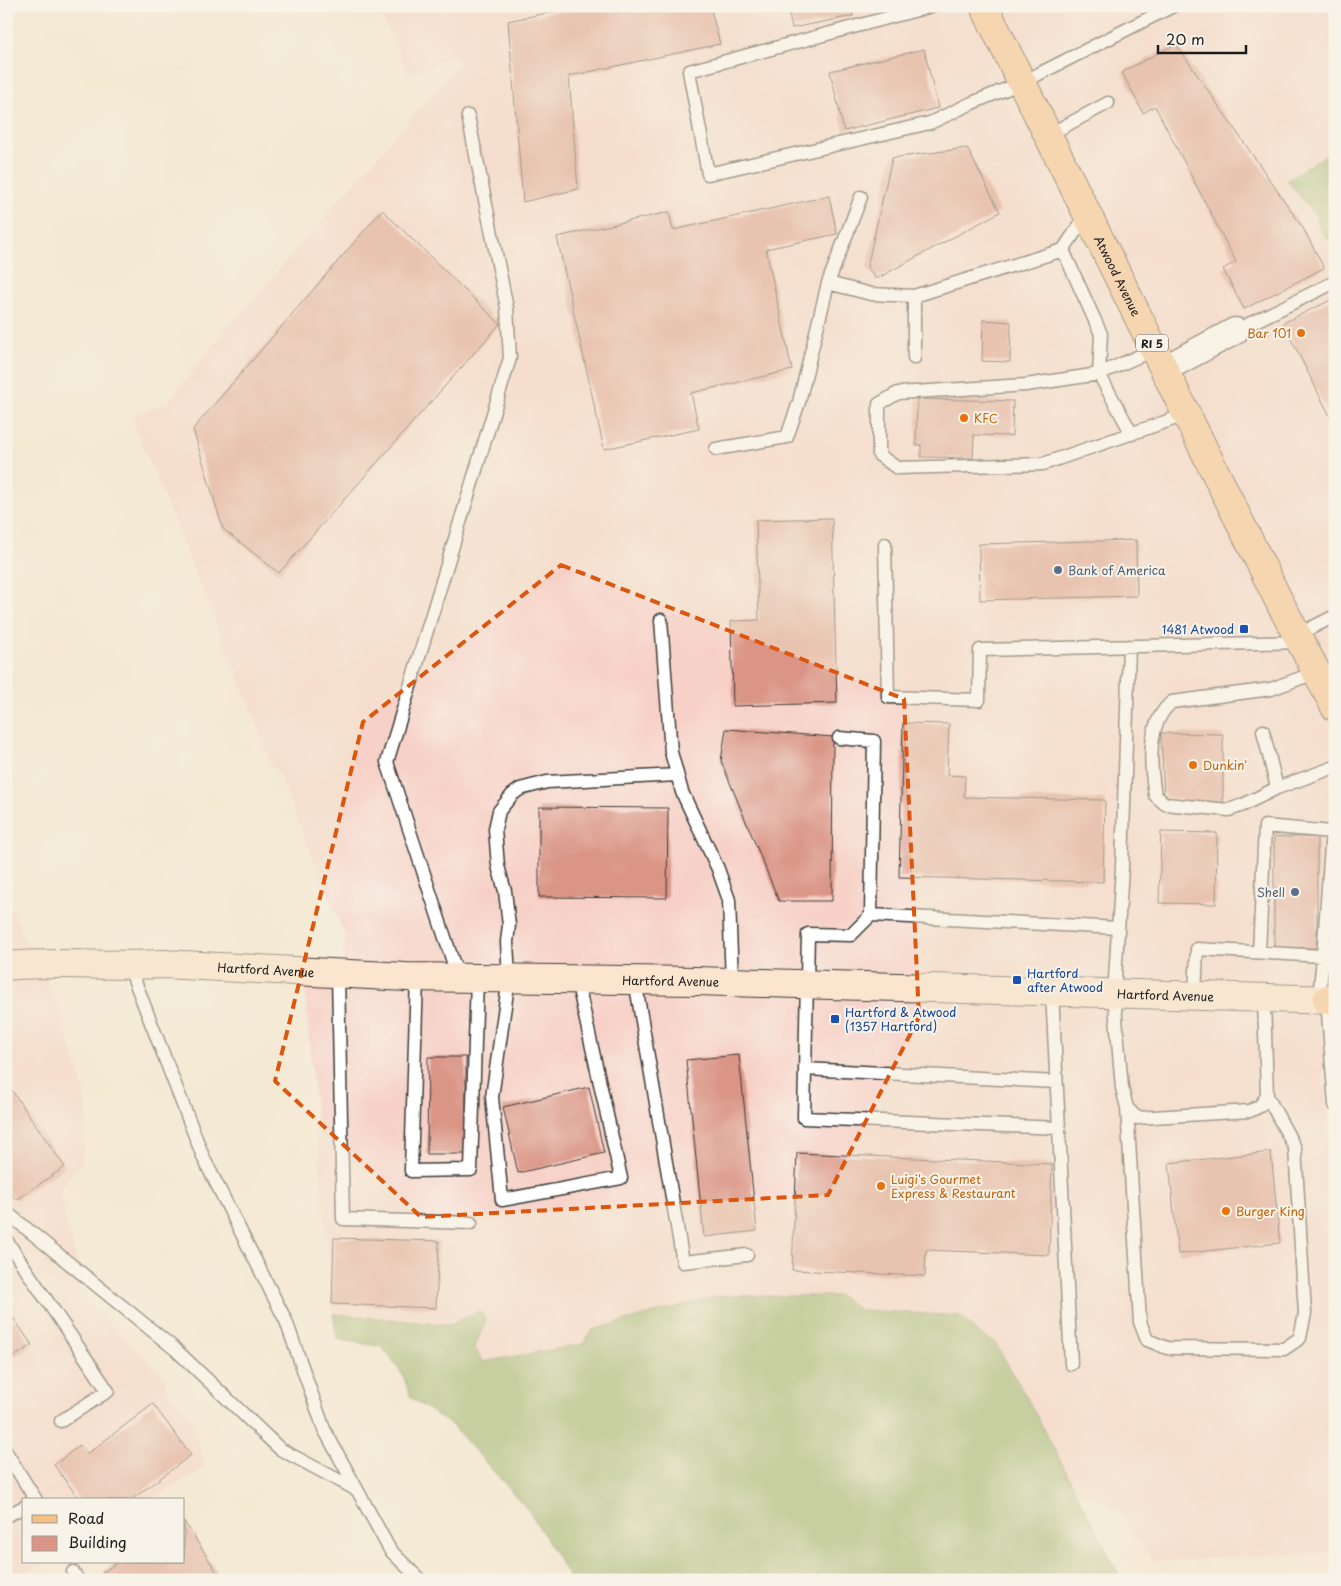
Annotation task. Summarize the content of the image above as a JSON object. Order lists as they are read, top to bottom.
{
  "streets": {
    "main road": ["Atwood Avenue", "RI 5", "Hartford Avenue"]
  },
  "places": {
    "other": [
      "Bar 101",
      "KFC",
      "Bank of America",
      "Dunkin'",
      "Shell",
      "Luigi's Gourmet Express & Restaurant",
      "Burger King"
    ],
    "transit": ["1481 Atwood", "Hartford after Atwood", "Hartford & Atwood (1357 Hartford)"]
  },
  "legend": ["Road", "Building"],
  "scale_bar": "20 m"
}
